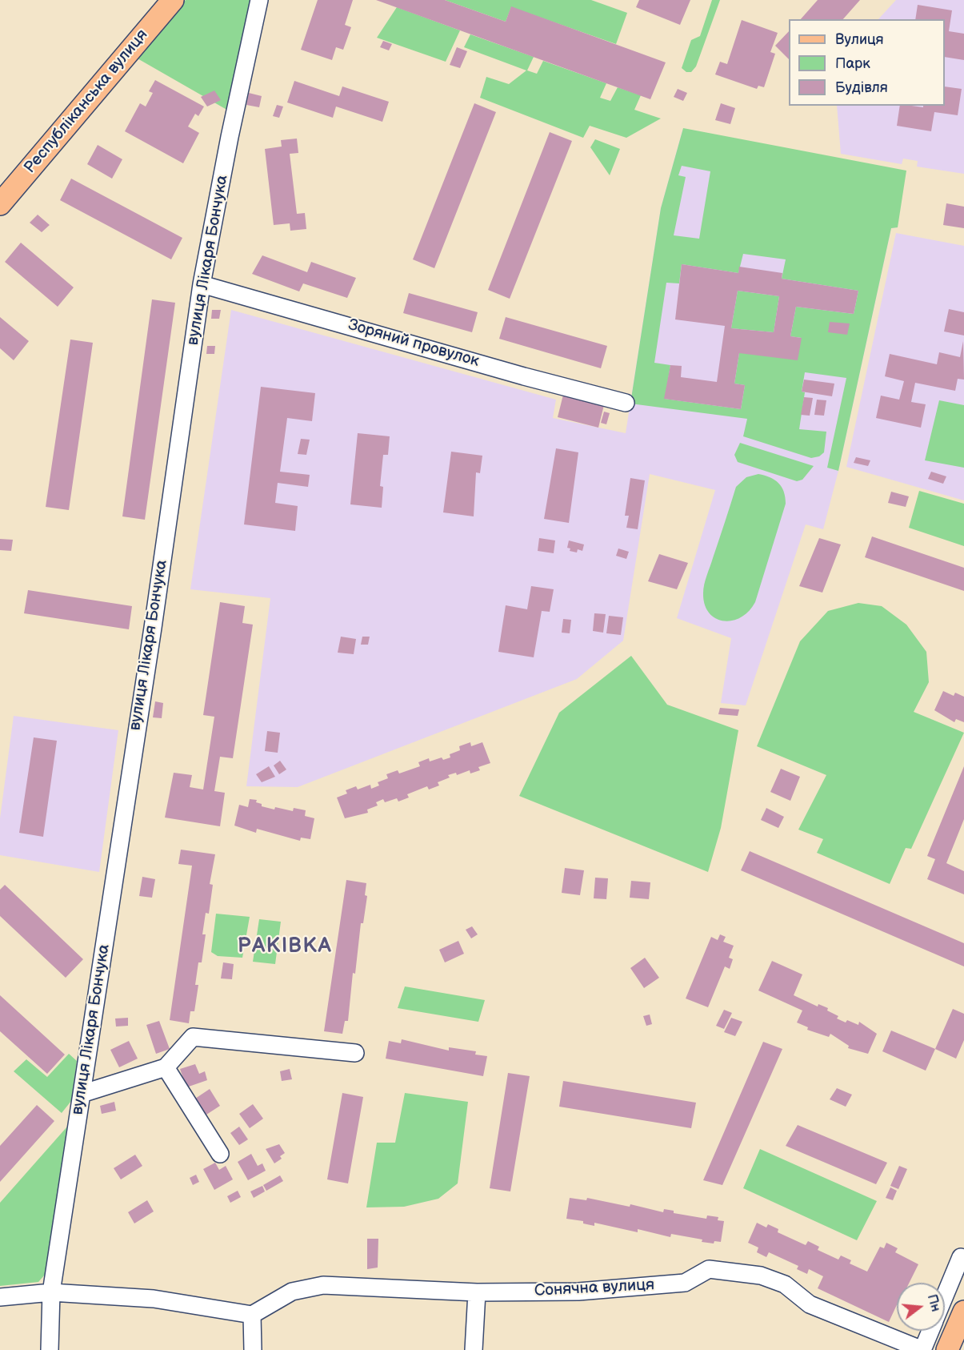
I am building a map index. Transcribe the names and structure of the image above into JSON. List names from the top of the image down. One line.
{"streets":{"main road":["Республіканська вулиця"],"street":["вулиця Лікаря Бончука","Зоряний провулок","Сонячна вулиця"]},"crossings":[["вулиця Лікаря Бончука","Зоряний провулок"]],"districts":["РАКІВКА"],"legend":["Вулиця","Парк","Будівля"],"north":"right"}
